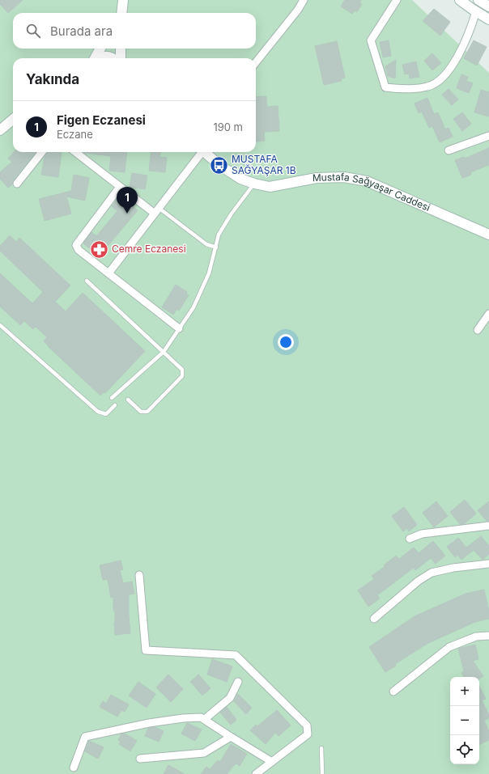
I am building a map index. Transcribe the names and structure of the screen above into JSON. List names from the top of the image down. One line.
{"streets":{"street":["Mustafa Sağyaşar Caddesi"]},"places":{"bus stop":["MUSTAFA SAĞYAŞAR 1B"],"pharmacy":["Cemre Eczanesi"]},"page":{"search":"Burada ara","heading":"Yakında","list":[{"mark":"1","name":"Figen Eczanesi","note":"Eczane","value":"190 m"}],"pins":"1","map_buttons":["+","−"]}}
